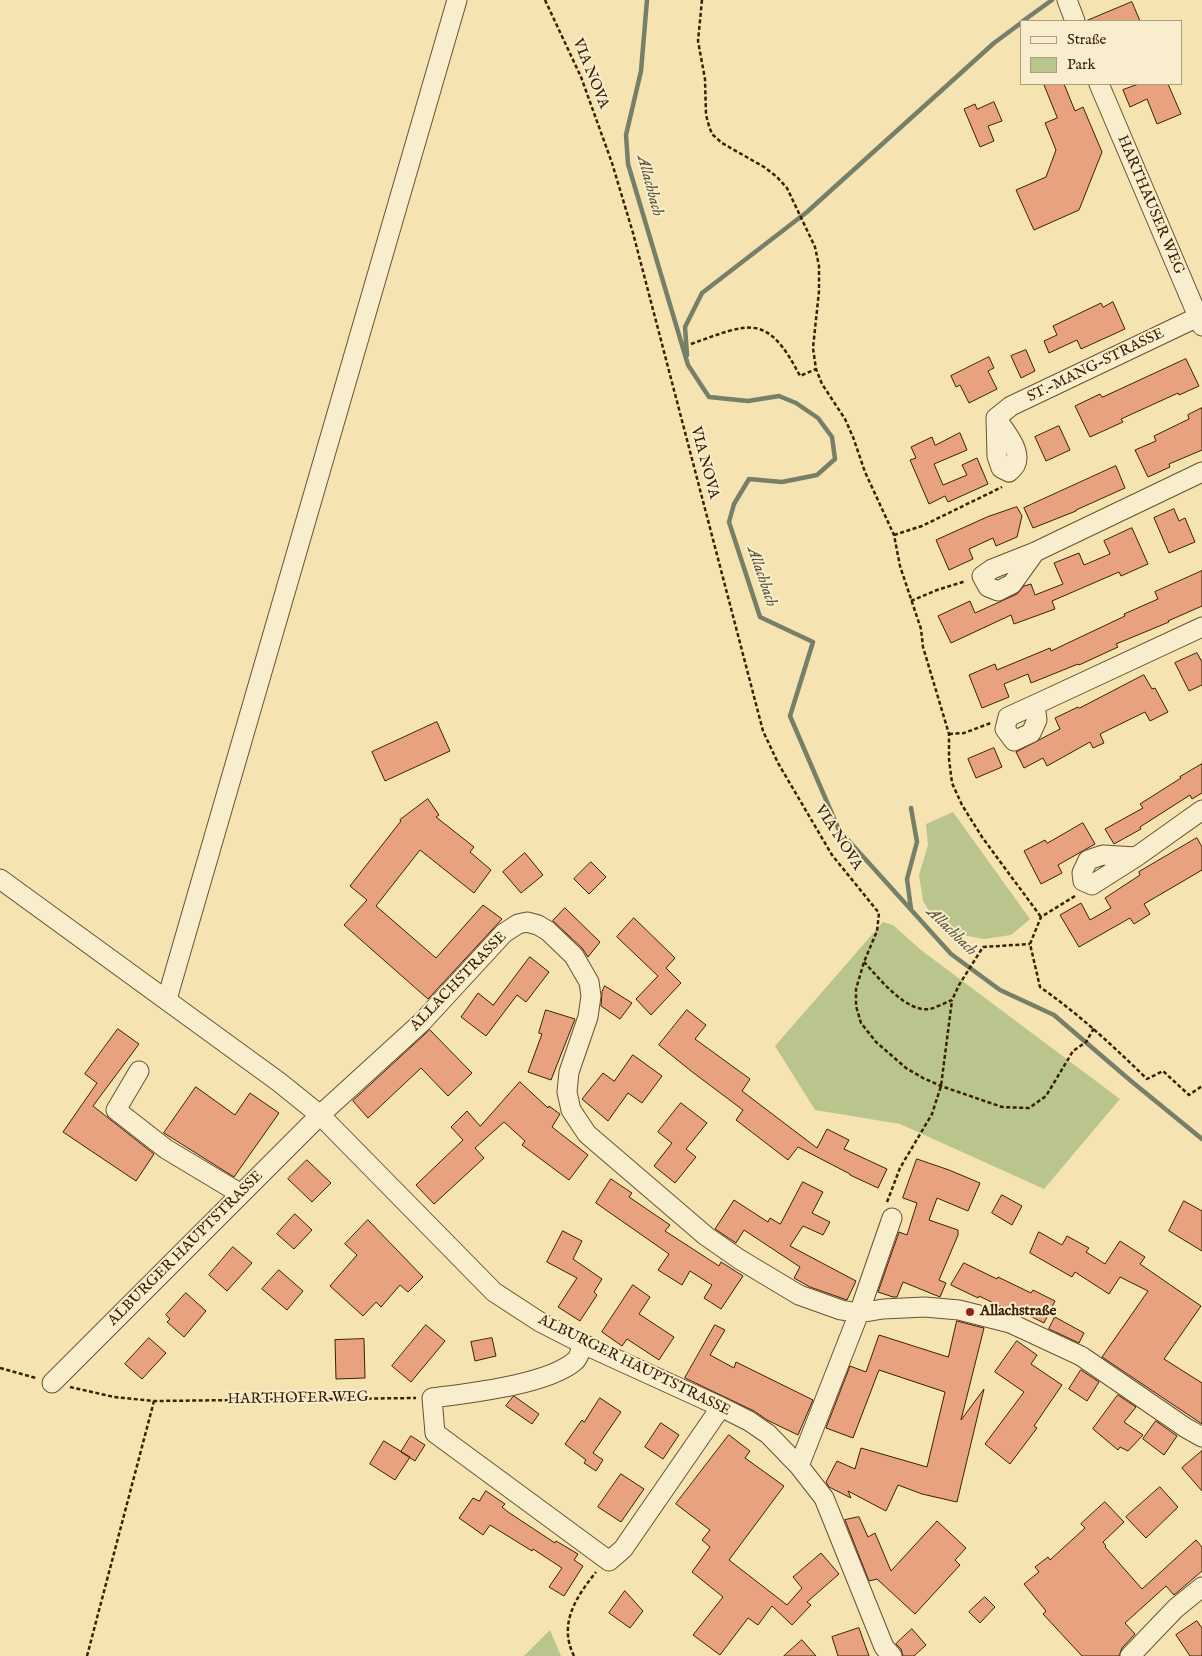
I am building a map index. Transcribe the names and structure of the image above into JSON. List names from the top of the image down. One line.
{"streets":{"street":["HARTHAUSER WEG","ST.-MANG-STRASSE","ALLACHSTRASSE","ALBURGER HAUPTSTRASSE"],"path":["VIA NOVA","HARTHOFER WEG"]},"crossings":[["HARTHAUSER WEG","ST.-MANG-STRASSE"],["ALLACHSTRASSE","ALBURGER HAUPTSTRASSE"],["ALBURGER HAUPTSTRASSE","HARTHOFER WEG"]],"water":["Allachbach"],"places":["Allachstraße"],"legend":["Straße","Park"]}
